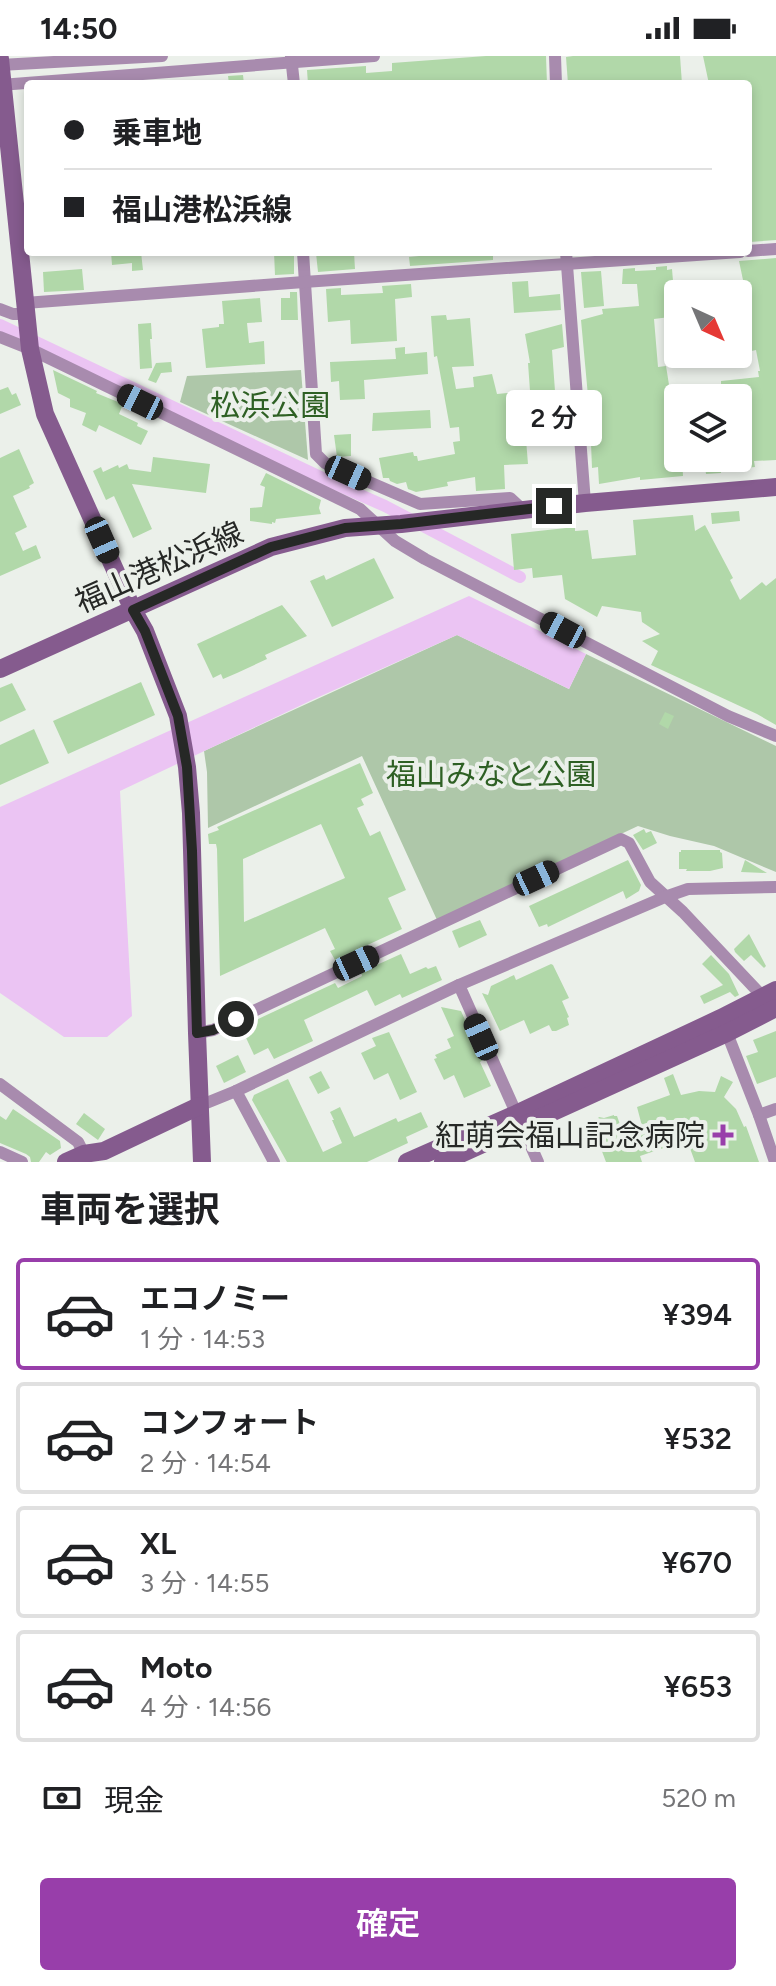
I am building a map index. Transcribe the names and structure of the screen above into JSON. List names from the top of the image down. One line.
{"streets":{"street":["福山港松浜線"]},"parks":["松浜公園","福山みなと公園"],"places":{"health":["紅萌会福山記念病院"]},"north":"bottom right","page":{"status":"14:50","banner":["乗車地","福山港松浜線"],"bubble":"2 分","heading":"車両を選択","list":[{"name":"エコノミー","note":"1 分 · 14:53","value":"¥394"},{"name":"コンフォート","note":"2 分 · 14:54","value":"¥532"},{"name":"XL","note":"3 分 · 14:55","value":"¥670"},{"name":"Moto","note":"4 分 · 14:56","value":"¥653"}],"pay":["現金","520 m"],"buttons":"確定"}}
